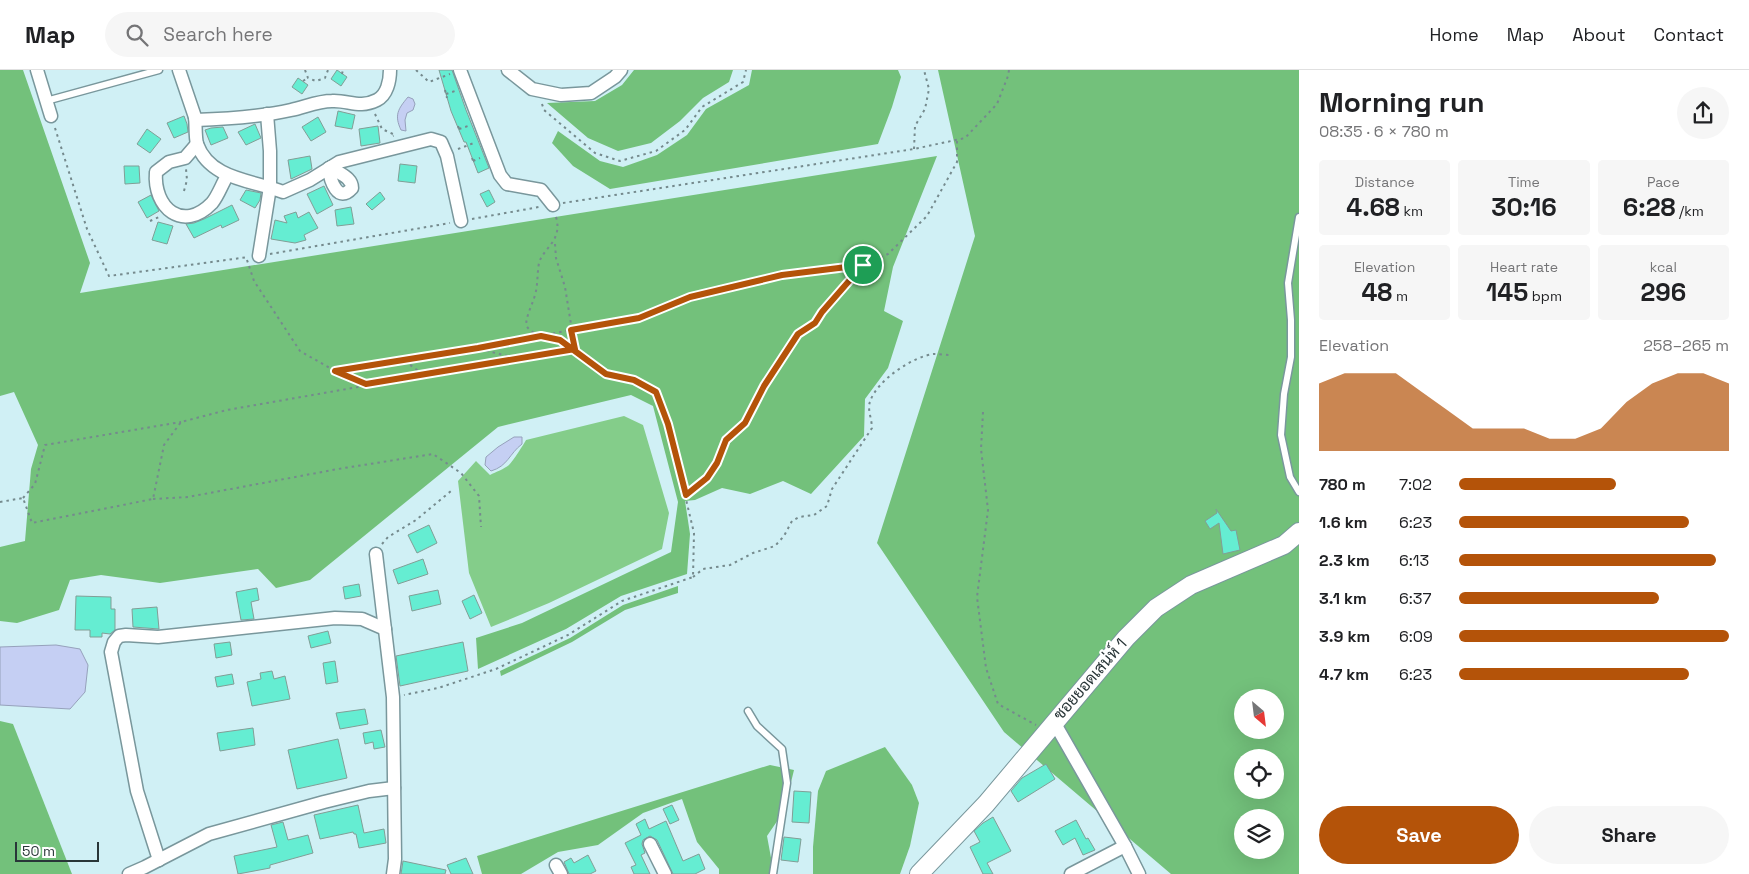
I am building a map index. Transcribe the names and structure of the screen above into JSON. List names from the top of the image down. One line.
{"streets":{"street":["ซอยยอดเสน่ห์ 1"]},"scale_bar":"50 m","north":"bottom right","page":{"header":"Map","search":"Search here","nav":["Home","Map","About","Contact"],"heading":["Morning run","08:35 · 6 × 780 m"],"stats":[["Distance","4.68 km"],["Time","30:16"],["Pace","6:28 /km"],["Elevation","48 m"],["Heart rate","145 bpm"],["kcal","296"]],"chart":["Elevation","258–265 m"],"list":[{"name":"780 m","note":"7:02"},{"name":"1.6 km","note":"6:23"},{"name":"2.3 km","note":"6:13"},{"name":"3.1 km","note":"6:37"},{"name":"3.9 km","note":"6:09"},{"name":"4.7 km","note":"6:23"}],"buttons":["Save","Share"],"scale":"50 m"}}
